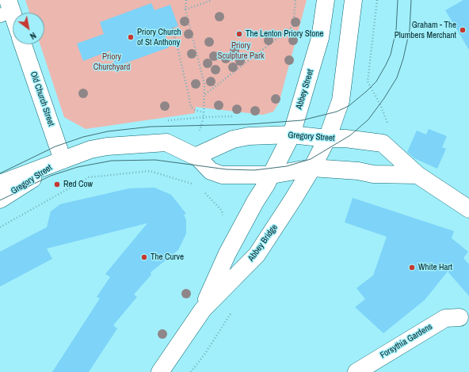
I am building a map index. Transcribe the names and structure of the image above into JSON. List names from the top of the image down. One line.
{"streets":{"street":["Abbey Street","Old Church Street","Gregory Street","Abbey Bridge","Forsythia Gardens"]},"crossings":[["Abbey Street","Gregory Street"],["Abbey Street","Abbey Bridge"],["Old Church Street","Gregory Street"],["Gregory Street","Abbey Bridge"]],"parks":["Priory Sculpture Park","Priory Churchyard"],"places":["Graham - The Plumbers Merchant","The Lenton Priory Stone","Priory Church of St Anthony","Red Cow","The Curve","White Hart"],"north":"bottom right"}
